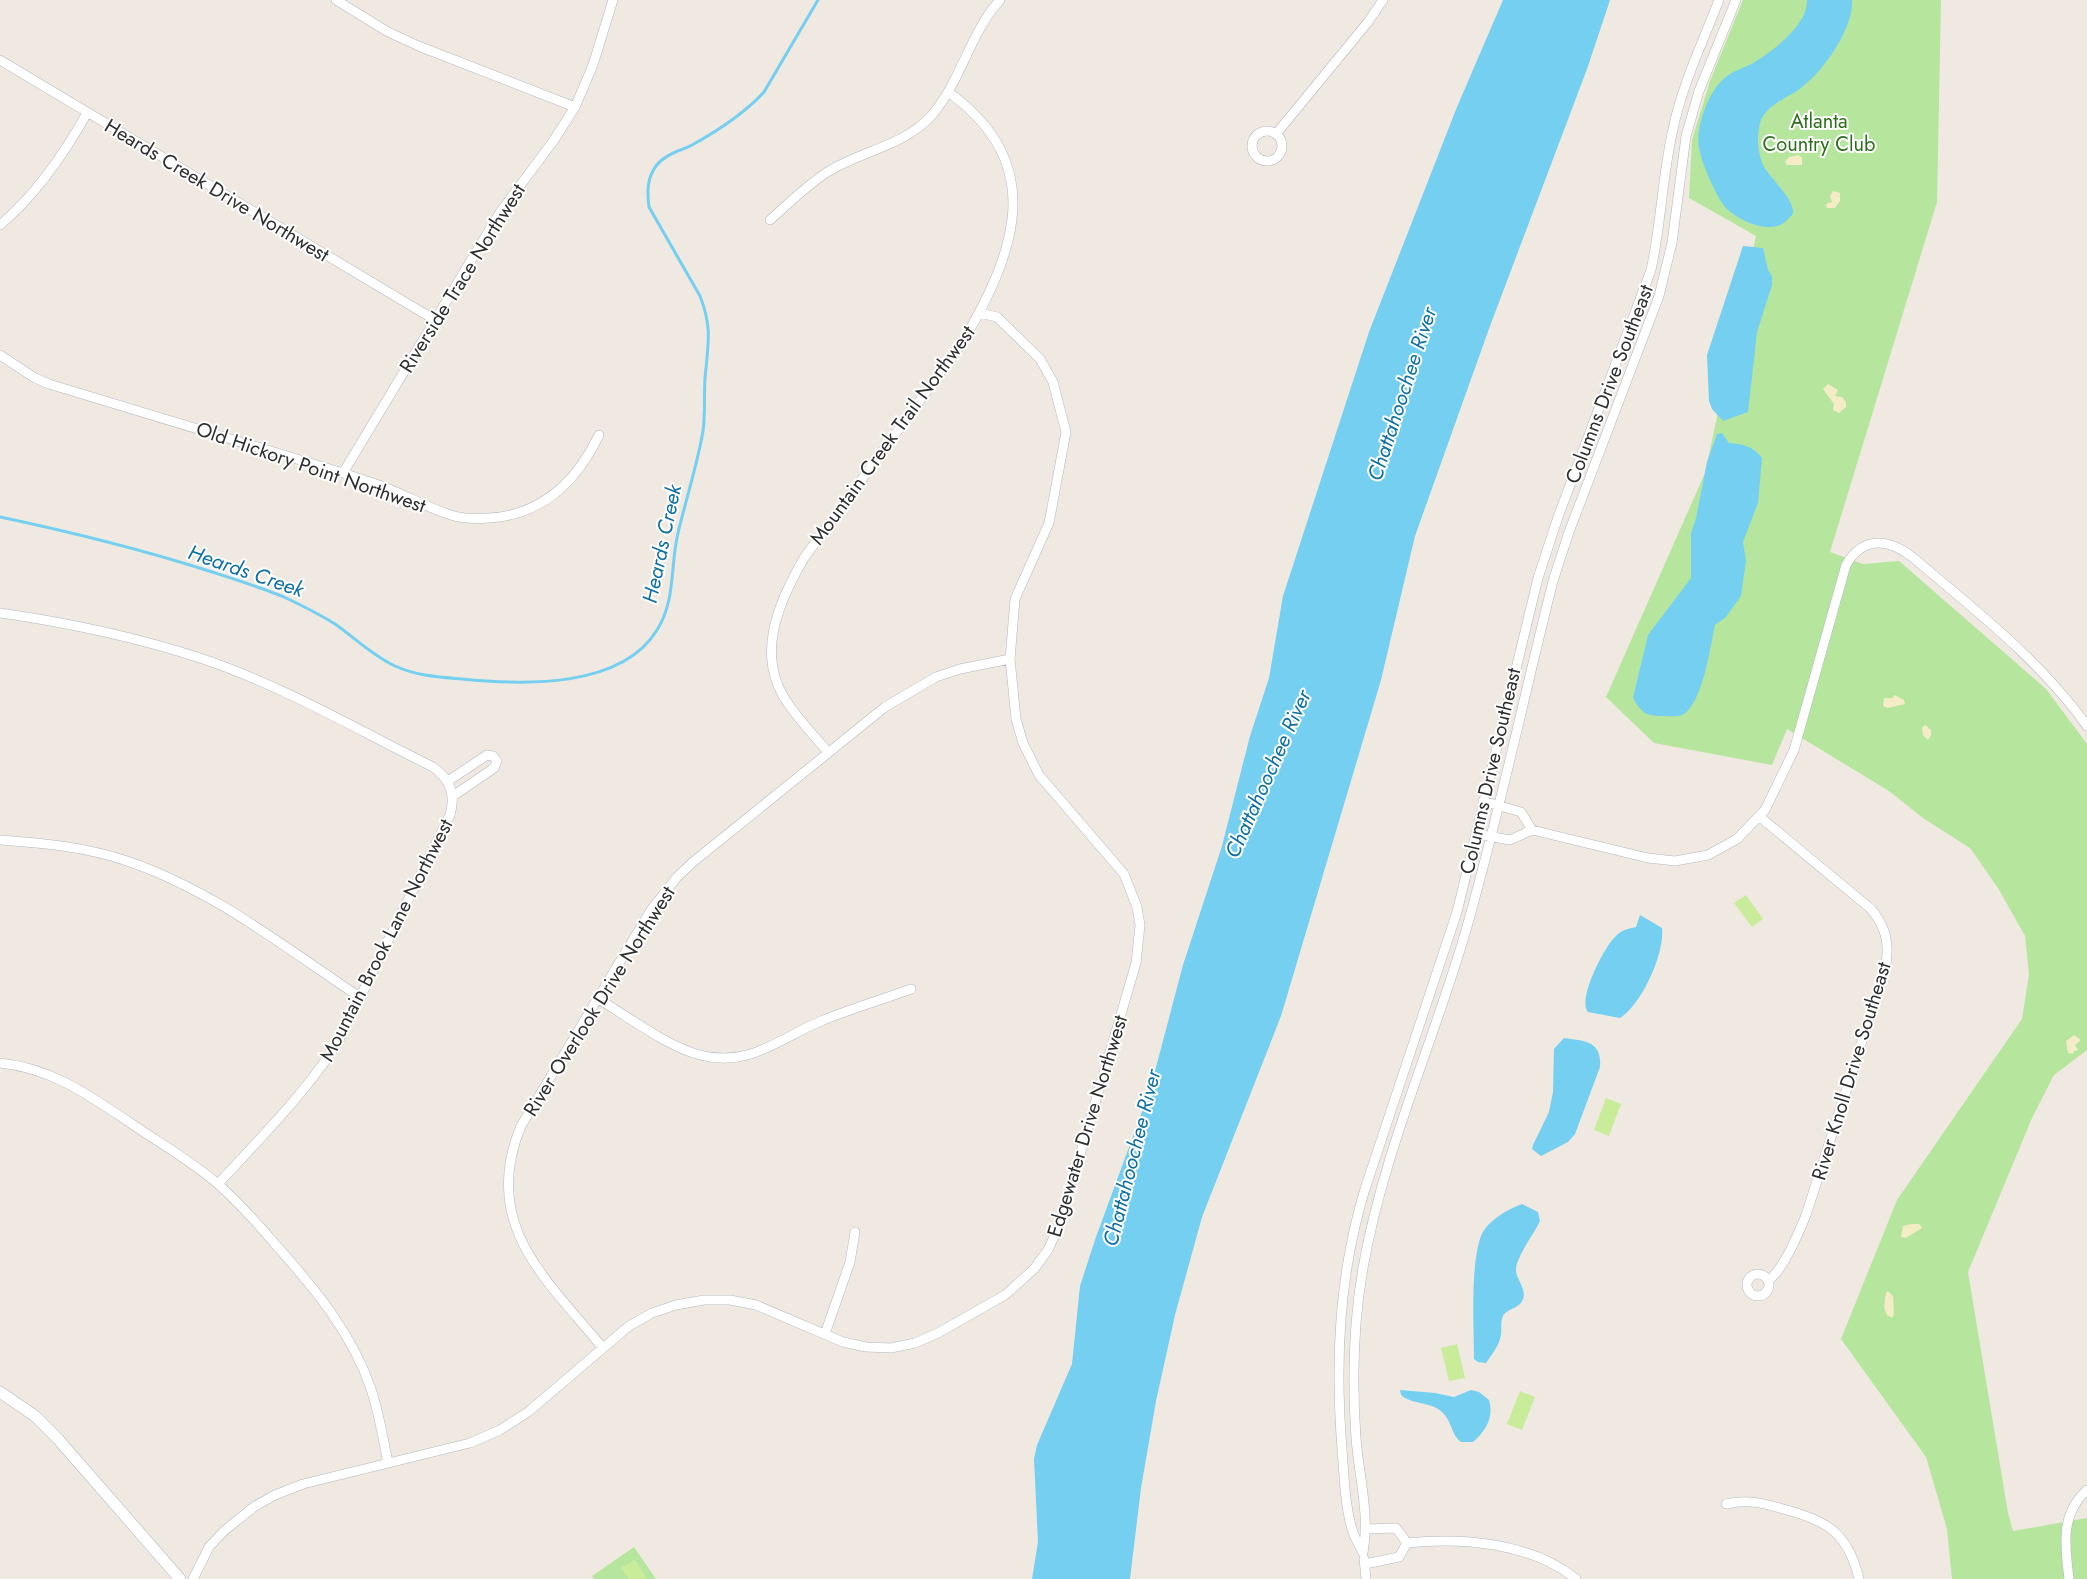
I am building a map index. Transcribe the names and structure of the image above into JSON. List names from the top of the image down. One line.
{"streets":{"street":["Heards Creek Drive Northwest","Riverside Trace Northwest","Columns Drive Southeast","Mountain Creek Trail Northwest","Old Hickory Point Northwest","Mountain Brook Lane Northwest","River Overlook Drive Northwest","River Knoll Drive Southeast","Edgewater Drive Northwest"]},"crossings":[["Heards Creek Drive Northwest","Riverside Trace Northwest"],["Riverside Trace Northwest","Old Hickory Point Northwest"],["Mountain Creek Trail Northwest","River Overlook Drive Northwest"],["Mountain Creek Trail Northwest","Edgewater Drive Northwest"],["River Overlook Drive Northwest","Edgewater Drive Northwest"]],"water":["Chattahoochee River","Heards Creek"],"parks":["Atlanta Country Club"]}
